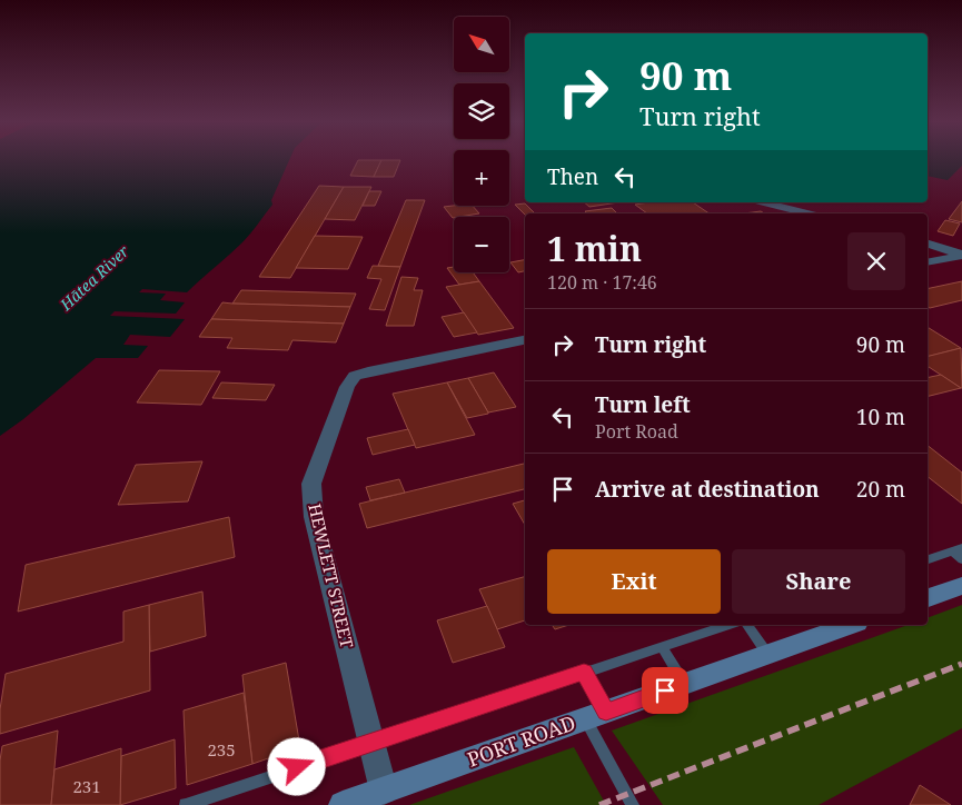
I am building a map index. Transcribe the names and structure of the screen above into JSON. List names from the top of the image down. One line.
{"streets":{"main road":["PORT ROAD"],"street":["HEWLETT STREET"]},"crossings":[["HEWLETT STREET","PORT ROAD"]],"water":["Hātea River"],"house_numbers":["235","231"],"north":"top left","page":{"map_buttons":["+","−"],"turn":["90 m","Turn right"],"then":"Then","heading":["1 min","120 m · 17:46"],"list":[{"name":"Turn right","value":"90 m"},{"name":"Turn left","note":"Port Road","value":"10 m"},{"name":"Arrive at destination","value":"20 m"}],"buttons":["Exit","Share"]}}
